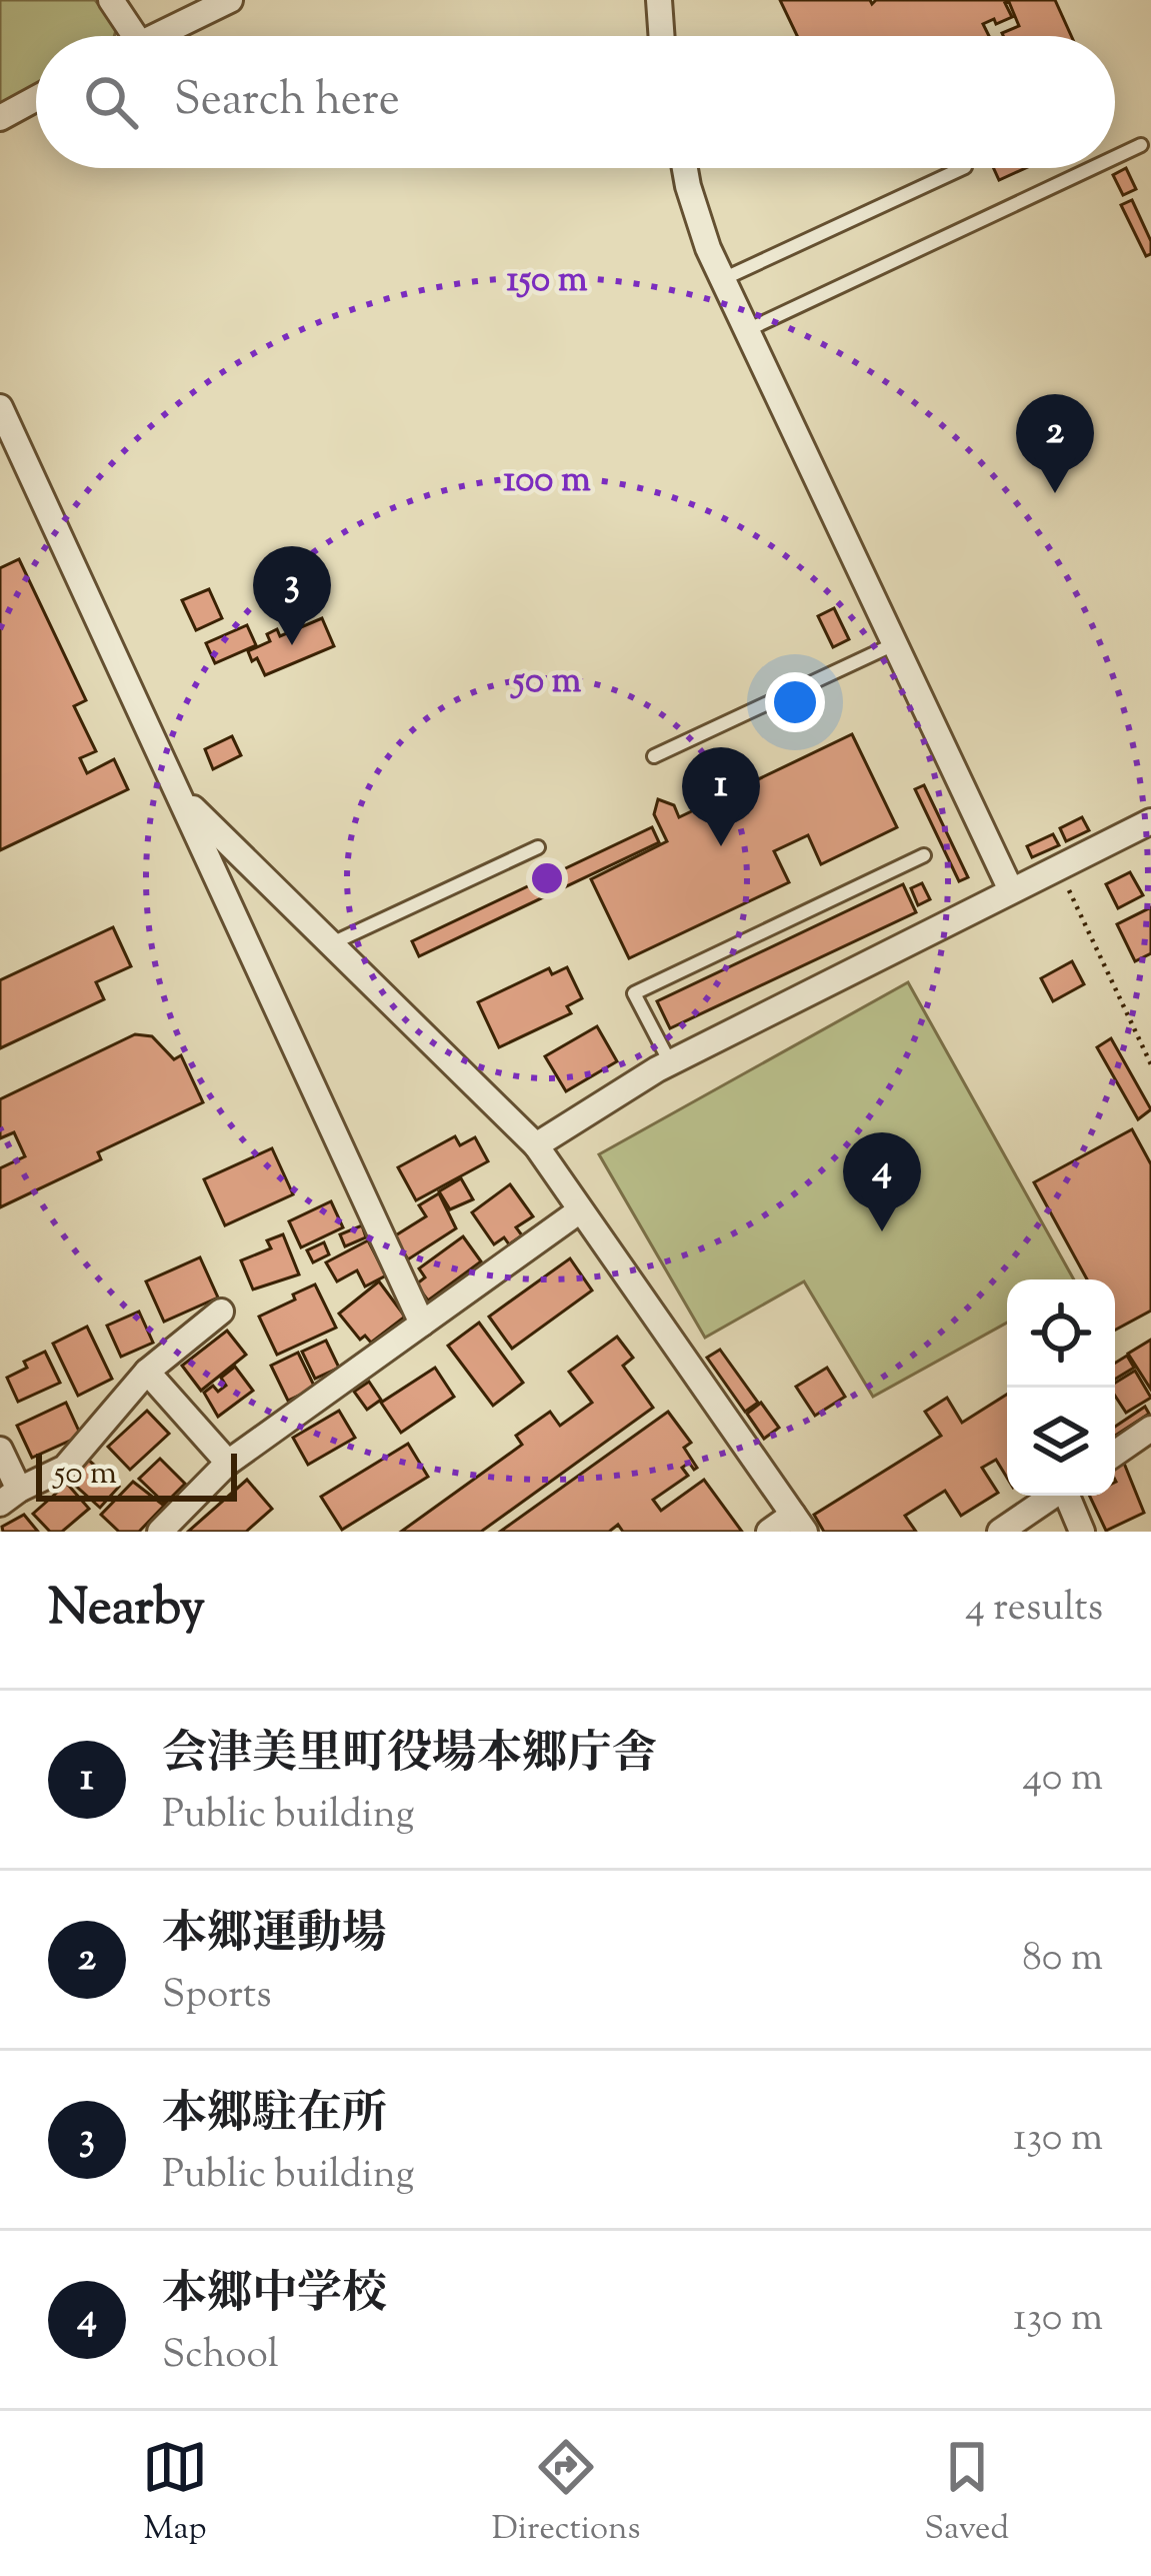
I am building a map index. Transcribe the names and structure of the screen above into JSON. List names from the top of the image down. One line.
{"scale_bar":"50 m","page":{"search":"Search here","pins":["2","3","1","4"],"scale":"50 m","heading":["Nearby","4 results"],"list":[{"mark":"1","name":"会津美里町役場本郷庁舎","note":"Public building","value":"40 m"},{"mark":"2","name":"本郷運動場","note":"Sports","value":"80 m"},{"mark":"3","name":"本郷駐在所","note":"Public building","value":"130 m"},{"mark":"4","name":"本郷中学校","note":"School","value":"130 m"}],"nav":["Map","Directions","Saved"]},"rings":["150 m","100 m","50 m"]}
